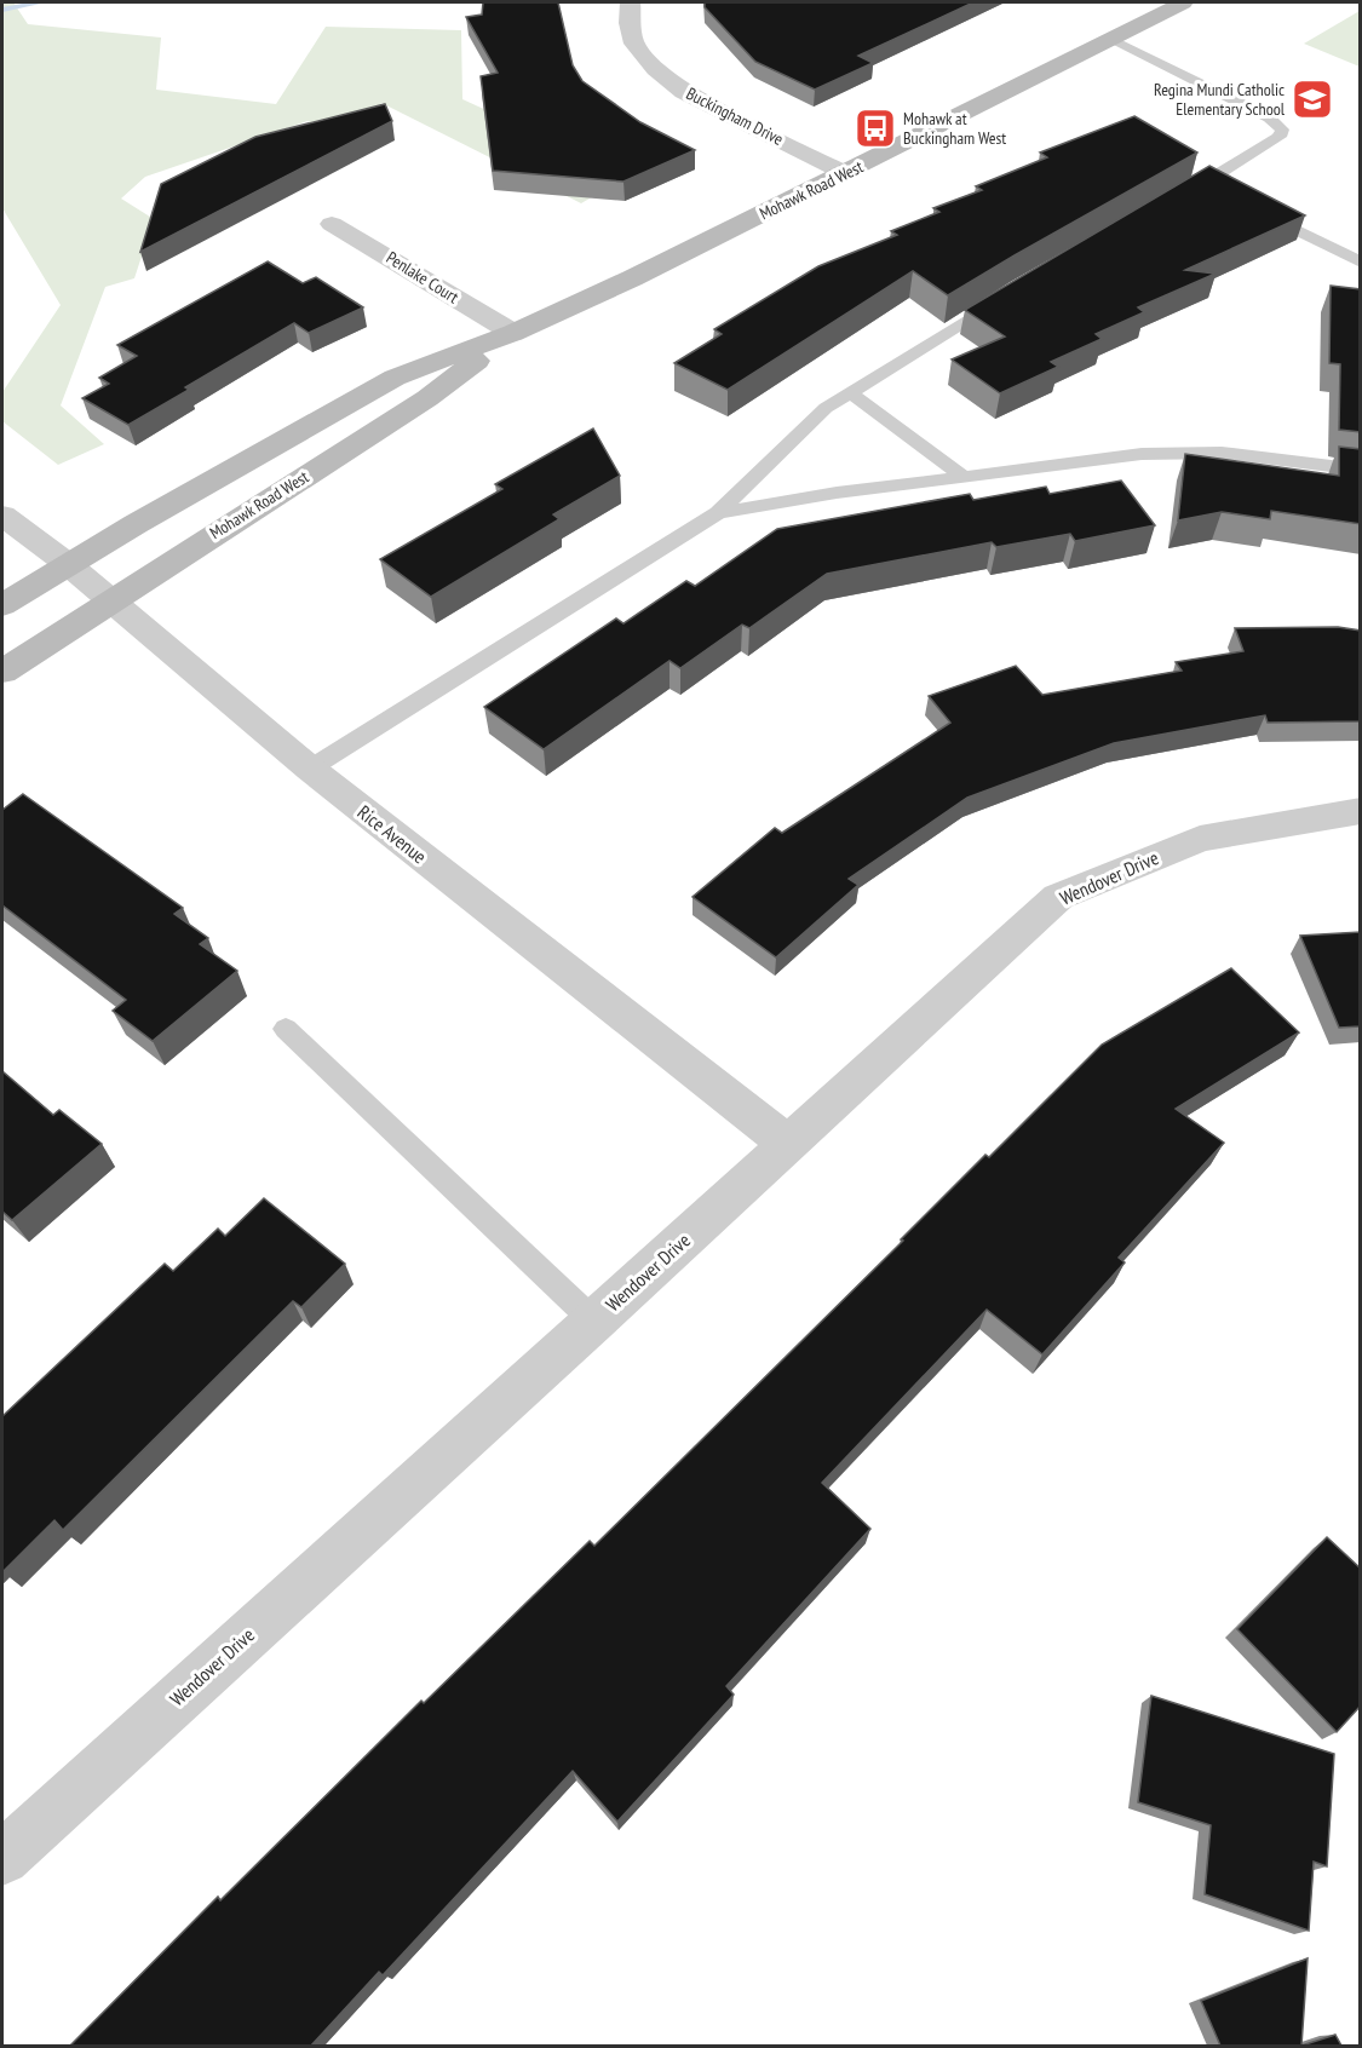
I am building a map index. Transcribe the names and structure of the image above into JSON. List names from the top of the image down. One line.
{"streets":{"main road":["Mohawk Road West"],"street":["Buckingham Drive","Penlake Court","Rice Avenue","Wendover Drive"]},"crossings":[["Buckingham Drive","Mohawk Road West"],["Mohawk Road West","Penlake Court"],["Mohawk Road West","Rice Avenue"],["Rice Avenue","Wendover Drive"]],"places":{"school or university":["Regina Mundi Catholic Elementary School"],"bus stop":["Mohawk at Buckingham West"]}}
